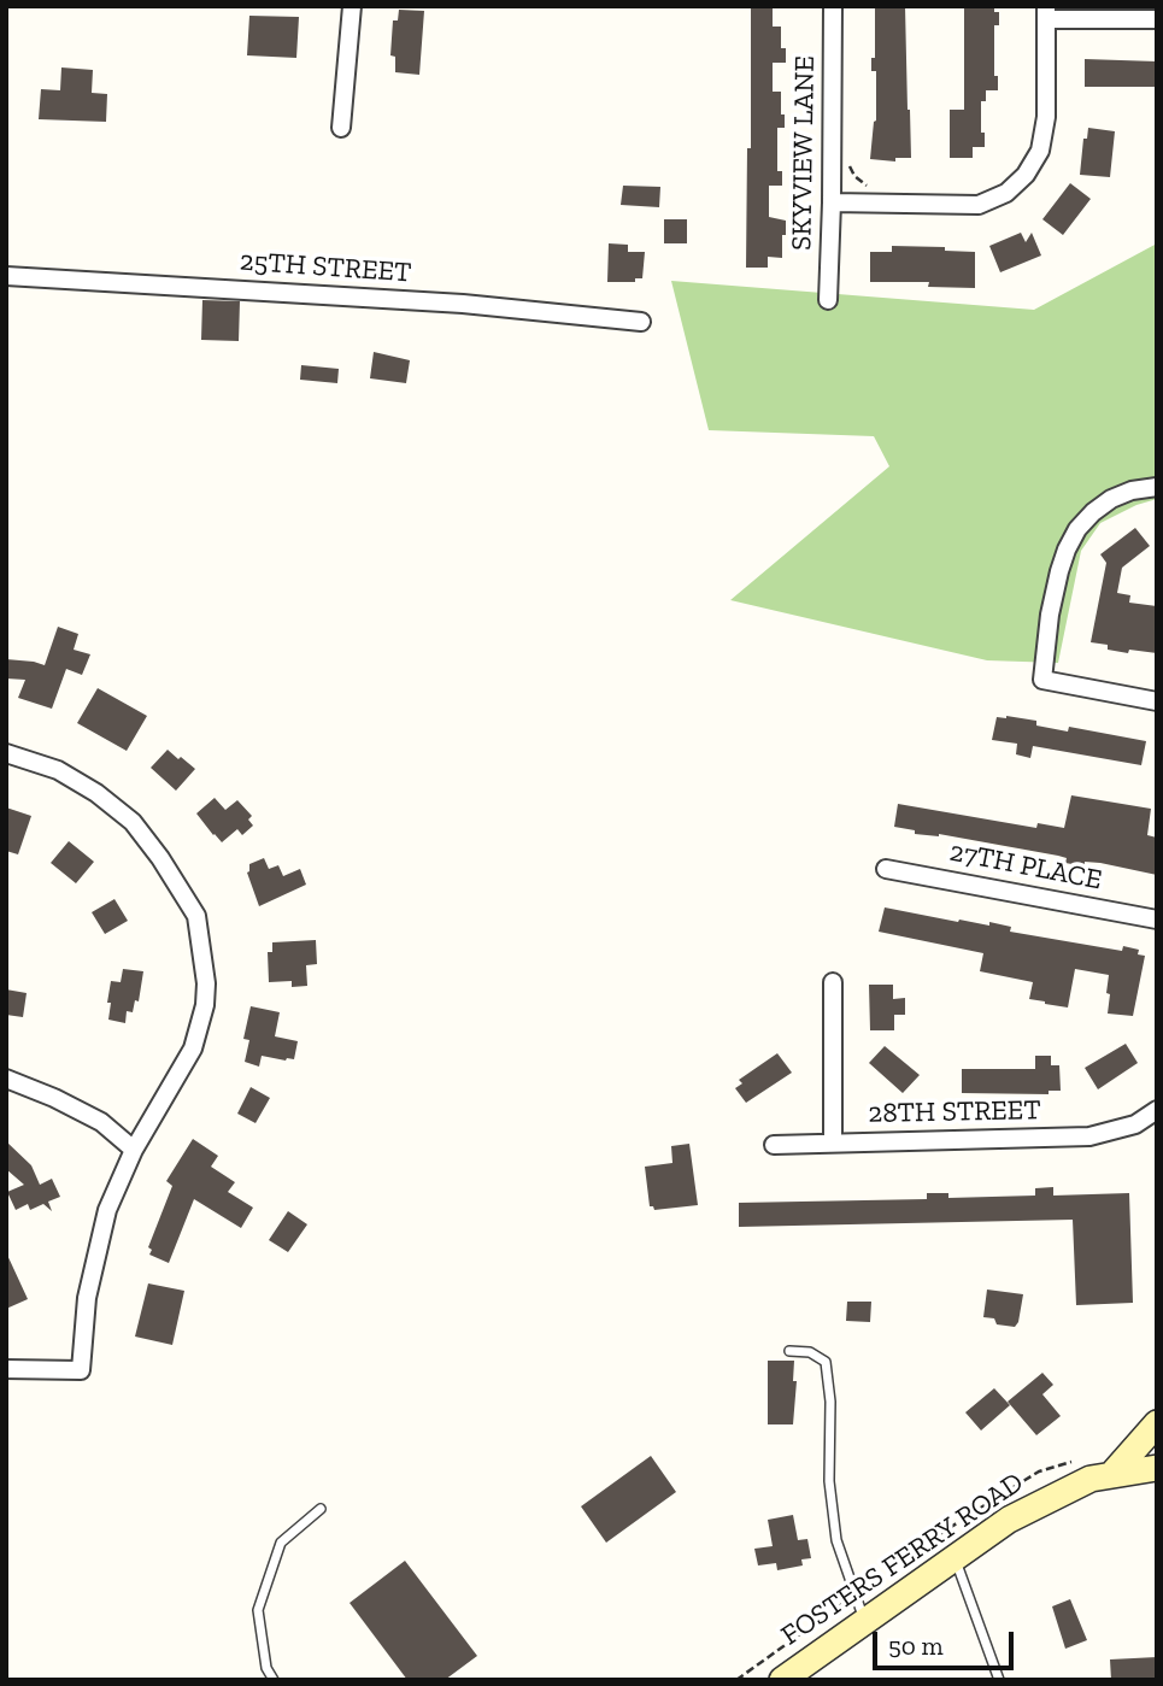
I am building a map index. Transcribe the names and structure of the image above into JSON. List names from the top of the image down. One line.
{"streets":{"street":["SKYVIEW LANE","25TH STREET","27TH PLACE","28TH STREET","FOSTERS FERRY ROAD"]},"scale_bar":"50 m"}
